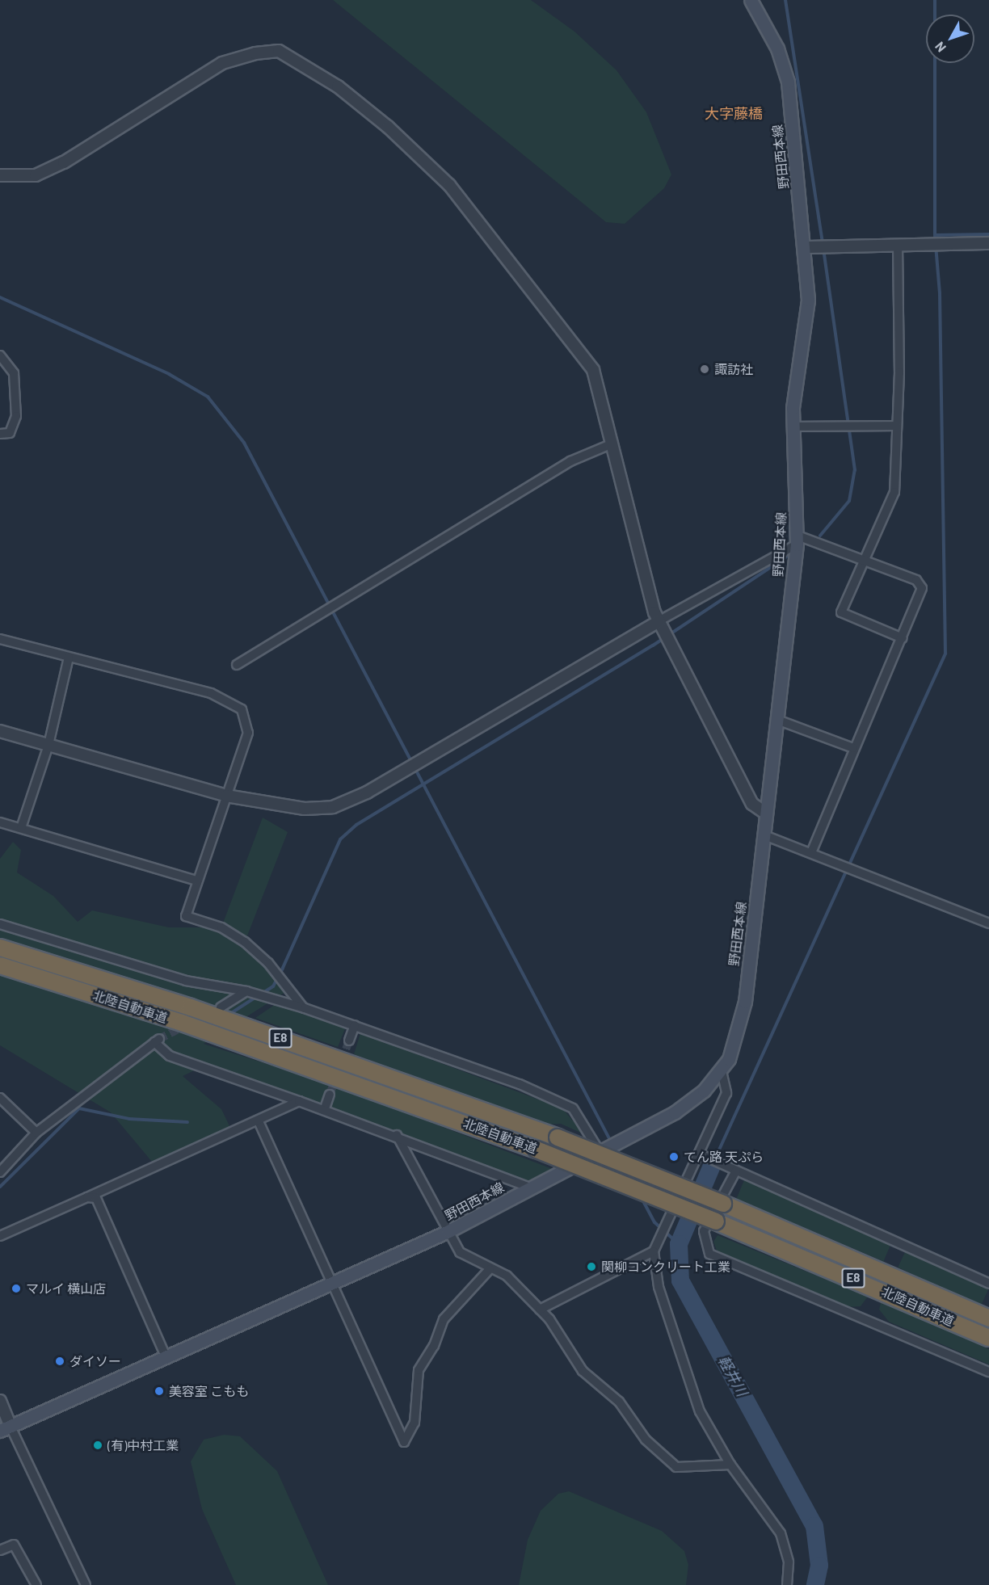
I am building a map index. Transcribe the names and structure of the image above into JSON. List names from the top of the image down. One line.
{"streets":{"highway":["北陸自動車道","E8"],"main road":["野田西本線"]},"districts":["大字藤橋"],"water":["軽井川"],"places":["諏訪社","てん路 天ぷら","関柳コンクリート工業","マルイ 横山店","ダイソー","美容室 こもも","(有)中村工業"],"north":"bottom left"}
